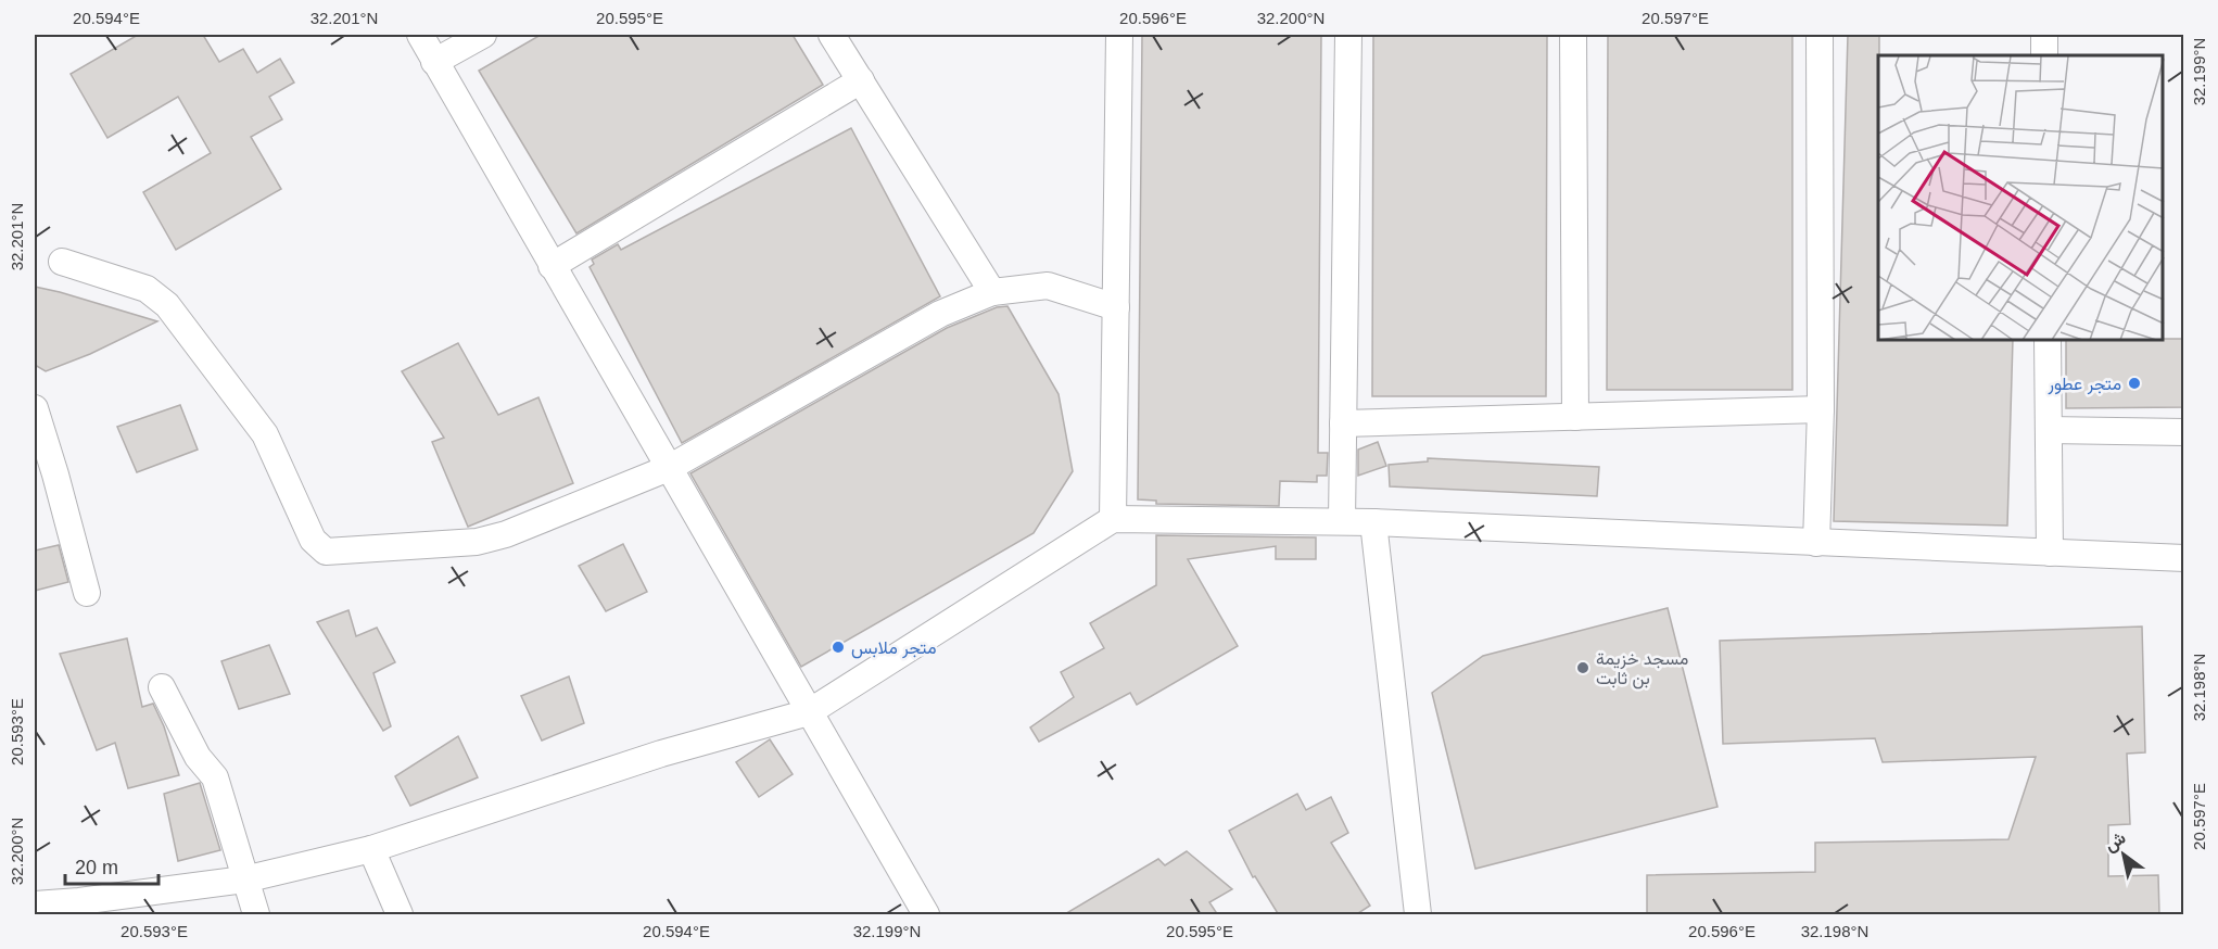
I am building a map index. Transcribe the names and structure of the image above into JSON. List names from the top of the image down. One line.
{"places":["متجر عطور","متجر ملابس","مسجد خزيمة بن ثابت"],"scale_bar":"20 m","north":"top left","coordinates":["20.594°E","32.201°N","20.595°E","20.596°E","32.200°N","20.597°E","32.199°N","32.198°N","20.593°E"]}
